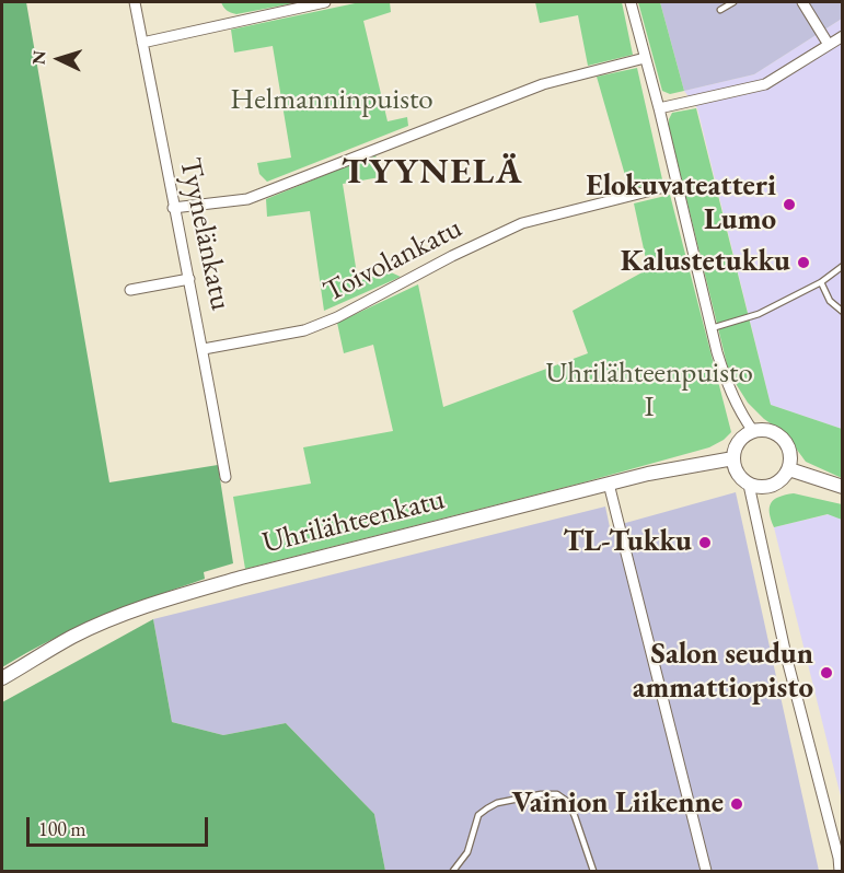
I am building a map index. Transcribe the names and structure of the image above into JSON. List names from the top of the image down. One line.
{"streets":{"street":["Tyynelänkatu","Toivolankatu","Uhrilähteenkatu"]},"crossings":[["Tyynelänkatu","Toivolankatu"]],"districts":["TYYNELÄ"],"parks":["Helmanninpuisto","Uhrilähteenpuisto I"],"places":["Elokuvateatteri Lumo","Kalustetukku","TL-Tukku","Salon seudun ammattiopisto","Vainion Liikenne"],"scale_bar":"100 m","north":"left"}
